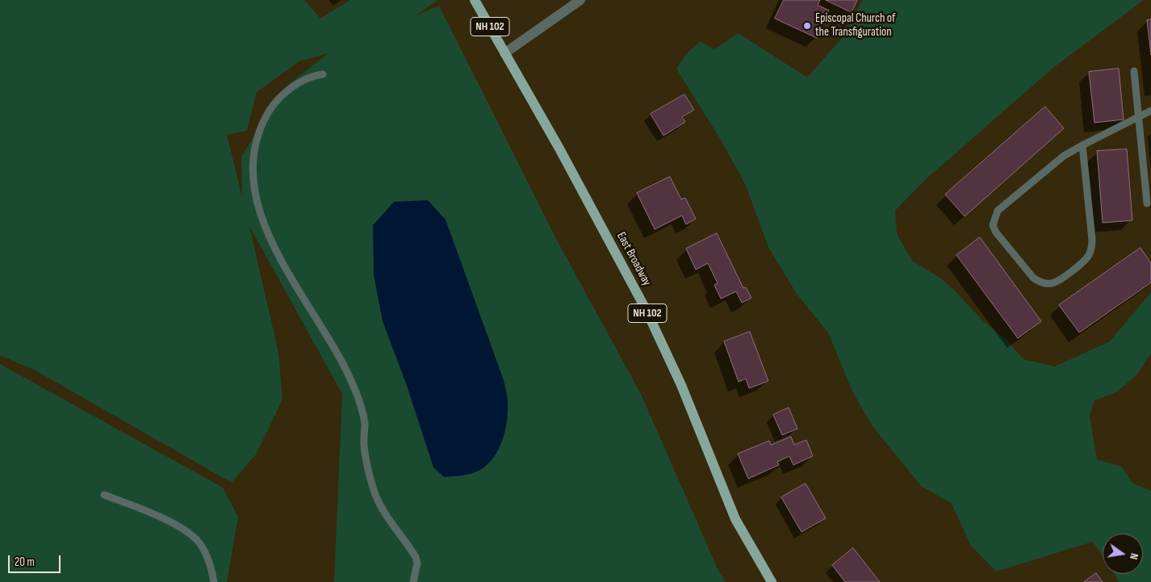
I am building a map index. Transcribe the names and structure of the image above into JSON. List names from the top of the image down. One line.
{"streets":{"main road":["NH 102","East Broadway"]},"places":["Episcopal Church of the Transfiguration"],"scale_bar":"20 m","north":"right"}
